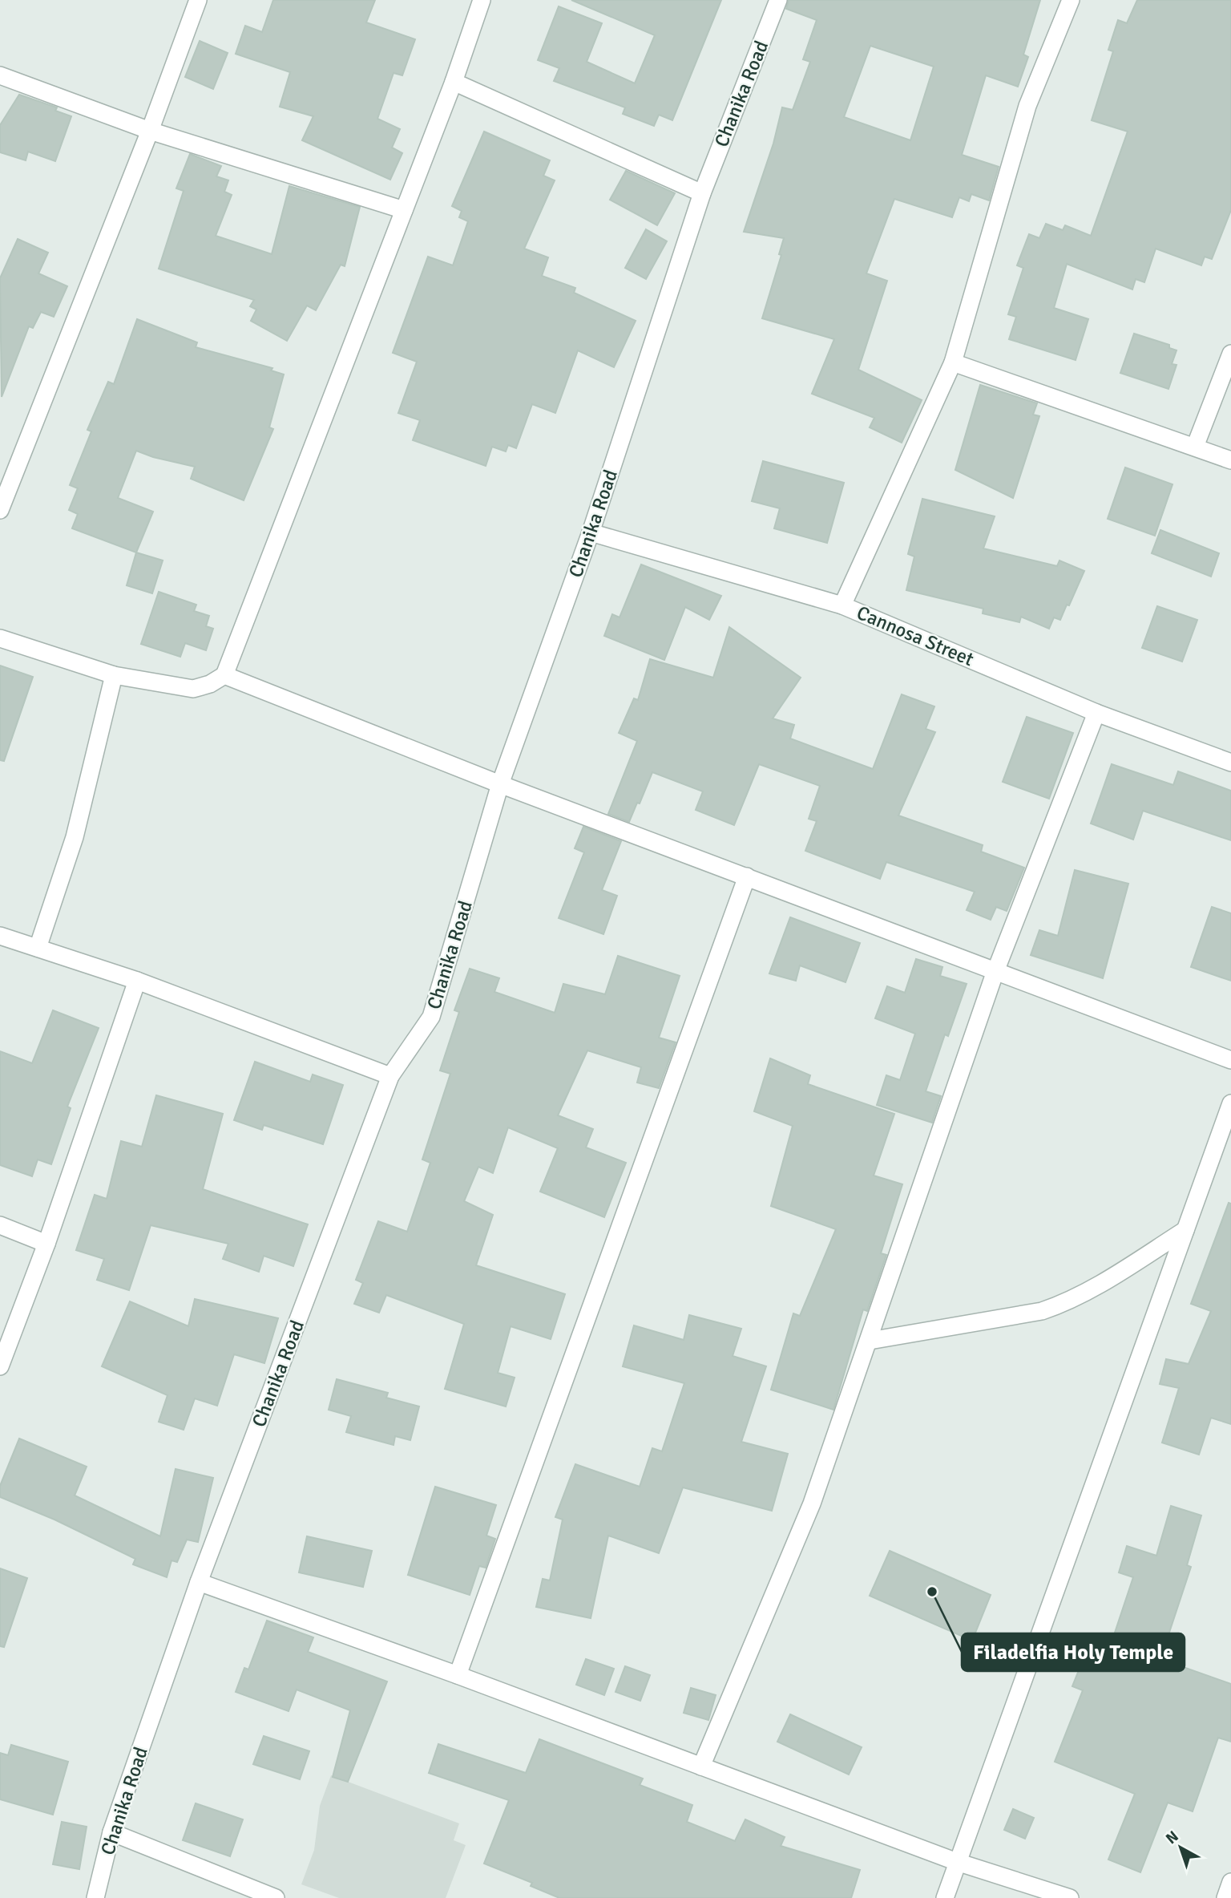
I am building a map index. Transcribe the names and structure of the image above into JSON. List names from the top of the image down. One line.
{"streets":{"street":["Chanika Road","Cannosa Street"]},"crossings":[["Chanika Road","Cannosa Street"]],"places":["Filadelfia Holy Temple"],"north":"top left"}
